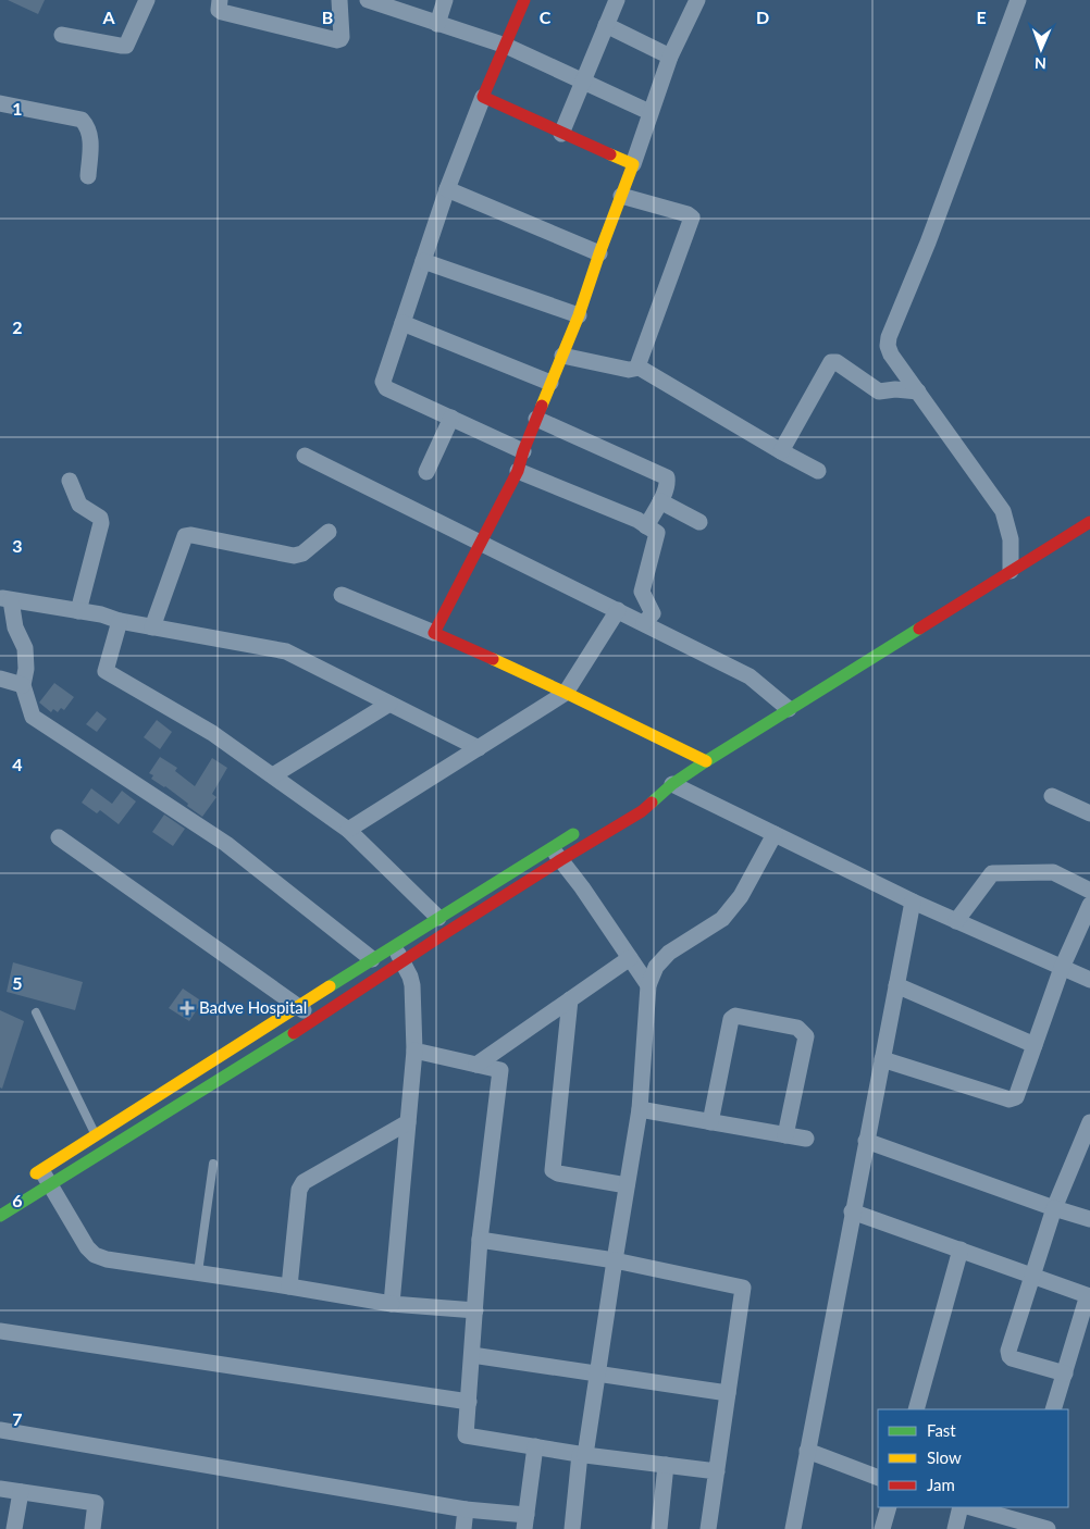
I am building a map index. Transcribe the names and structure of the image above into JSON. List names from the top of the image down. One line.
{"places":{"health":["Badve Hospital"]},"legend":["Fast","Slow","Jam"],"north":"bottom","grid":{"columns":["A","B","C","D","E"],"rows":["1","2","3","4","5","6","7"]}}
